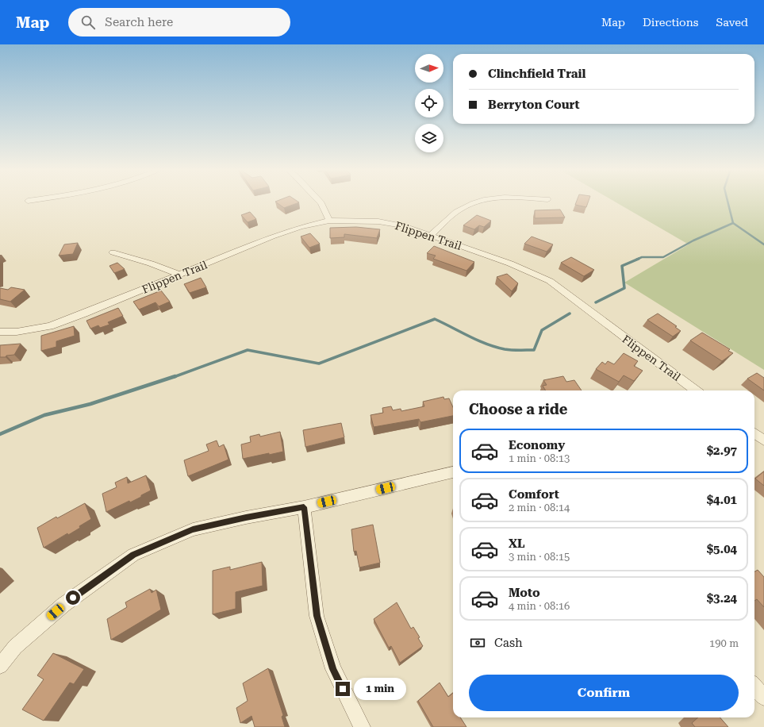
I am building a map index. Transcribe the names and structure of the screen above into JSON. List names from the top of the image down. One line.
{"streets":{"street":["Flippen Trail"]},"north":"right","page":{"header":"Map","search":"Search here","nav":["Map","Directions","Saved"],"banner":["Clinchfield Trail","Berryton Court"],"heading":"Choose a ride","list":[{"name":"Economy","note":"1 min · 08:13","value":"$2.97"},{"name":"Comfort","note":"2 min · 08:14","value":"$4.01"},{"name":"XL","note":"3 min · 08:15","value":"$5.04"},{"name":"Moto","note":"4 min · 08:16","value":"$3.24"}],"pay":["Cash","190 m"],"buttons":"Confirm","bubble":"1 min"}}
